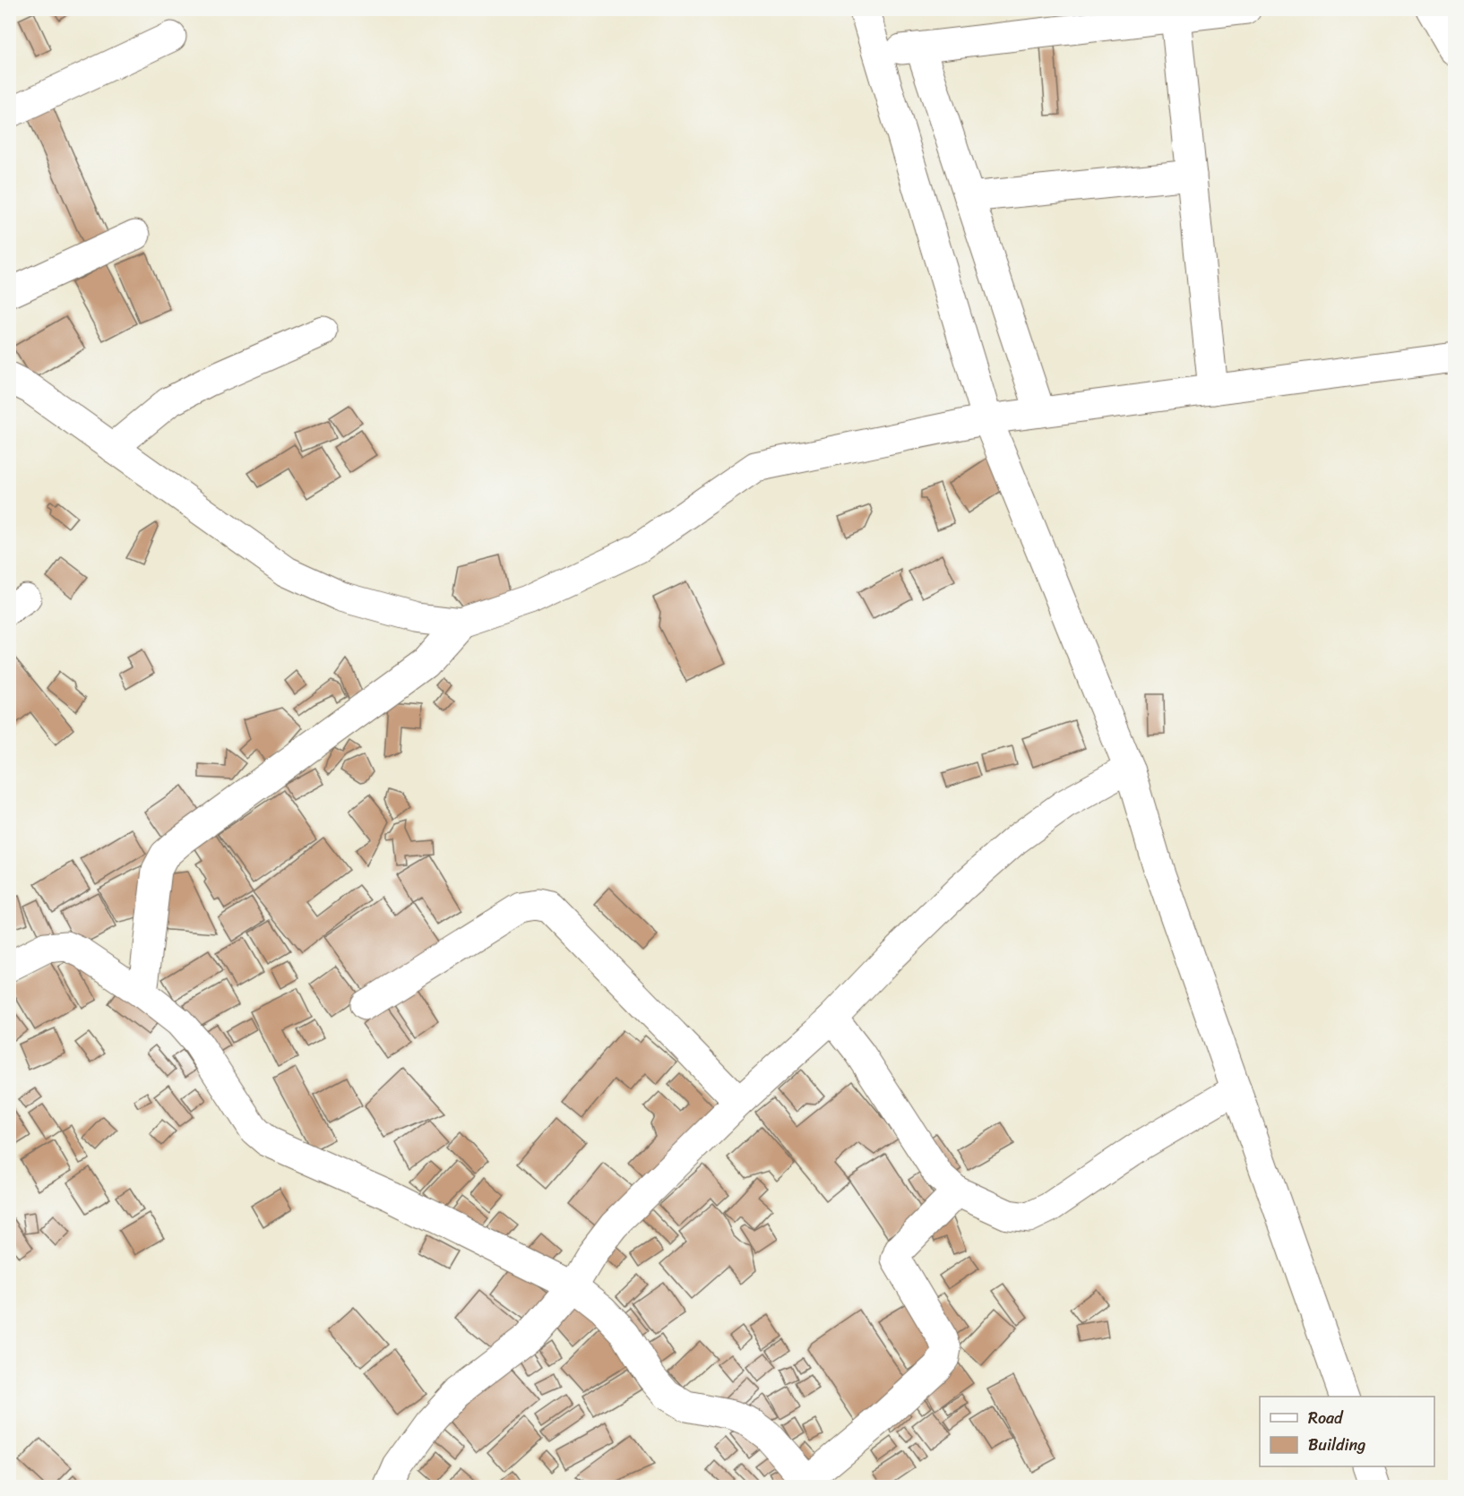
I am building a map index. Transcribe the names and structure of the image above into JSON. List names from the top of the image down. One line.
{"legend":["Road","Building"]}
